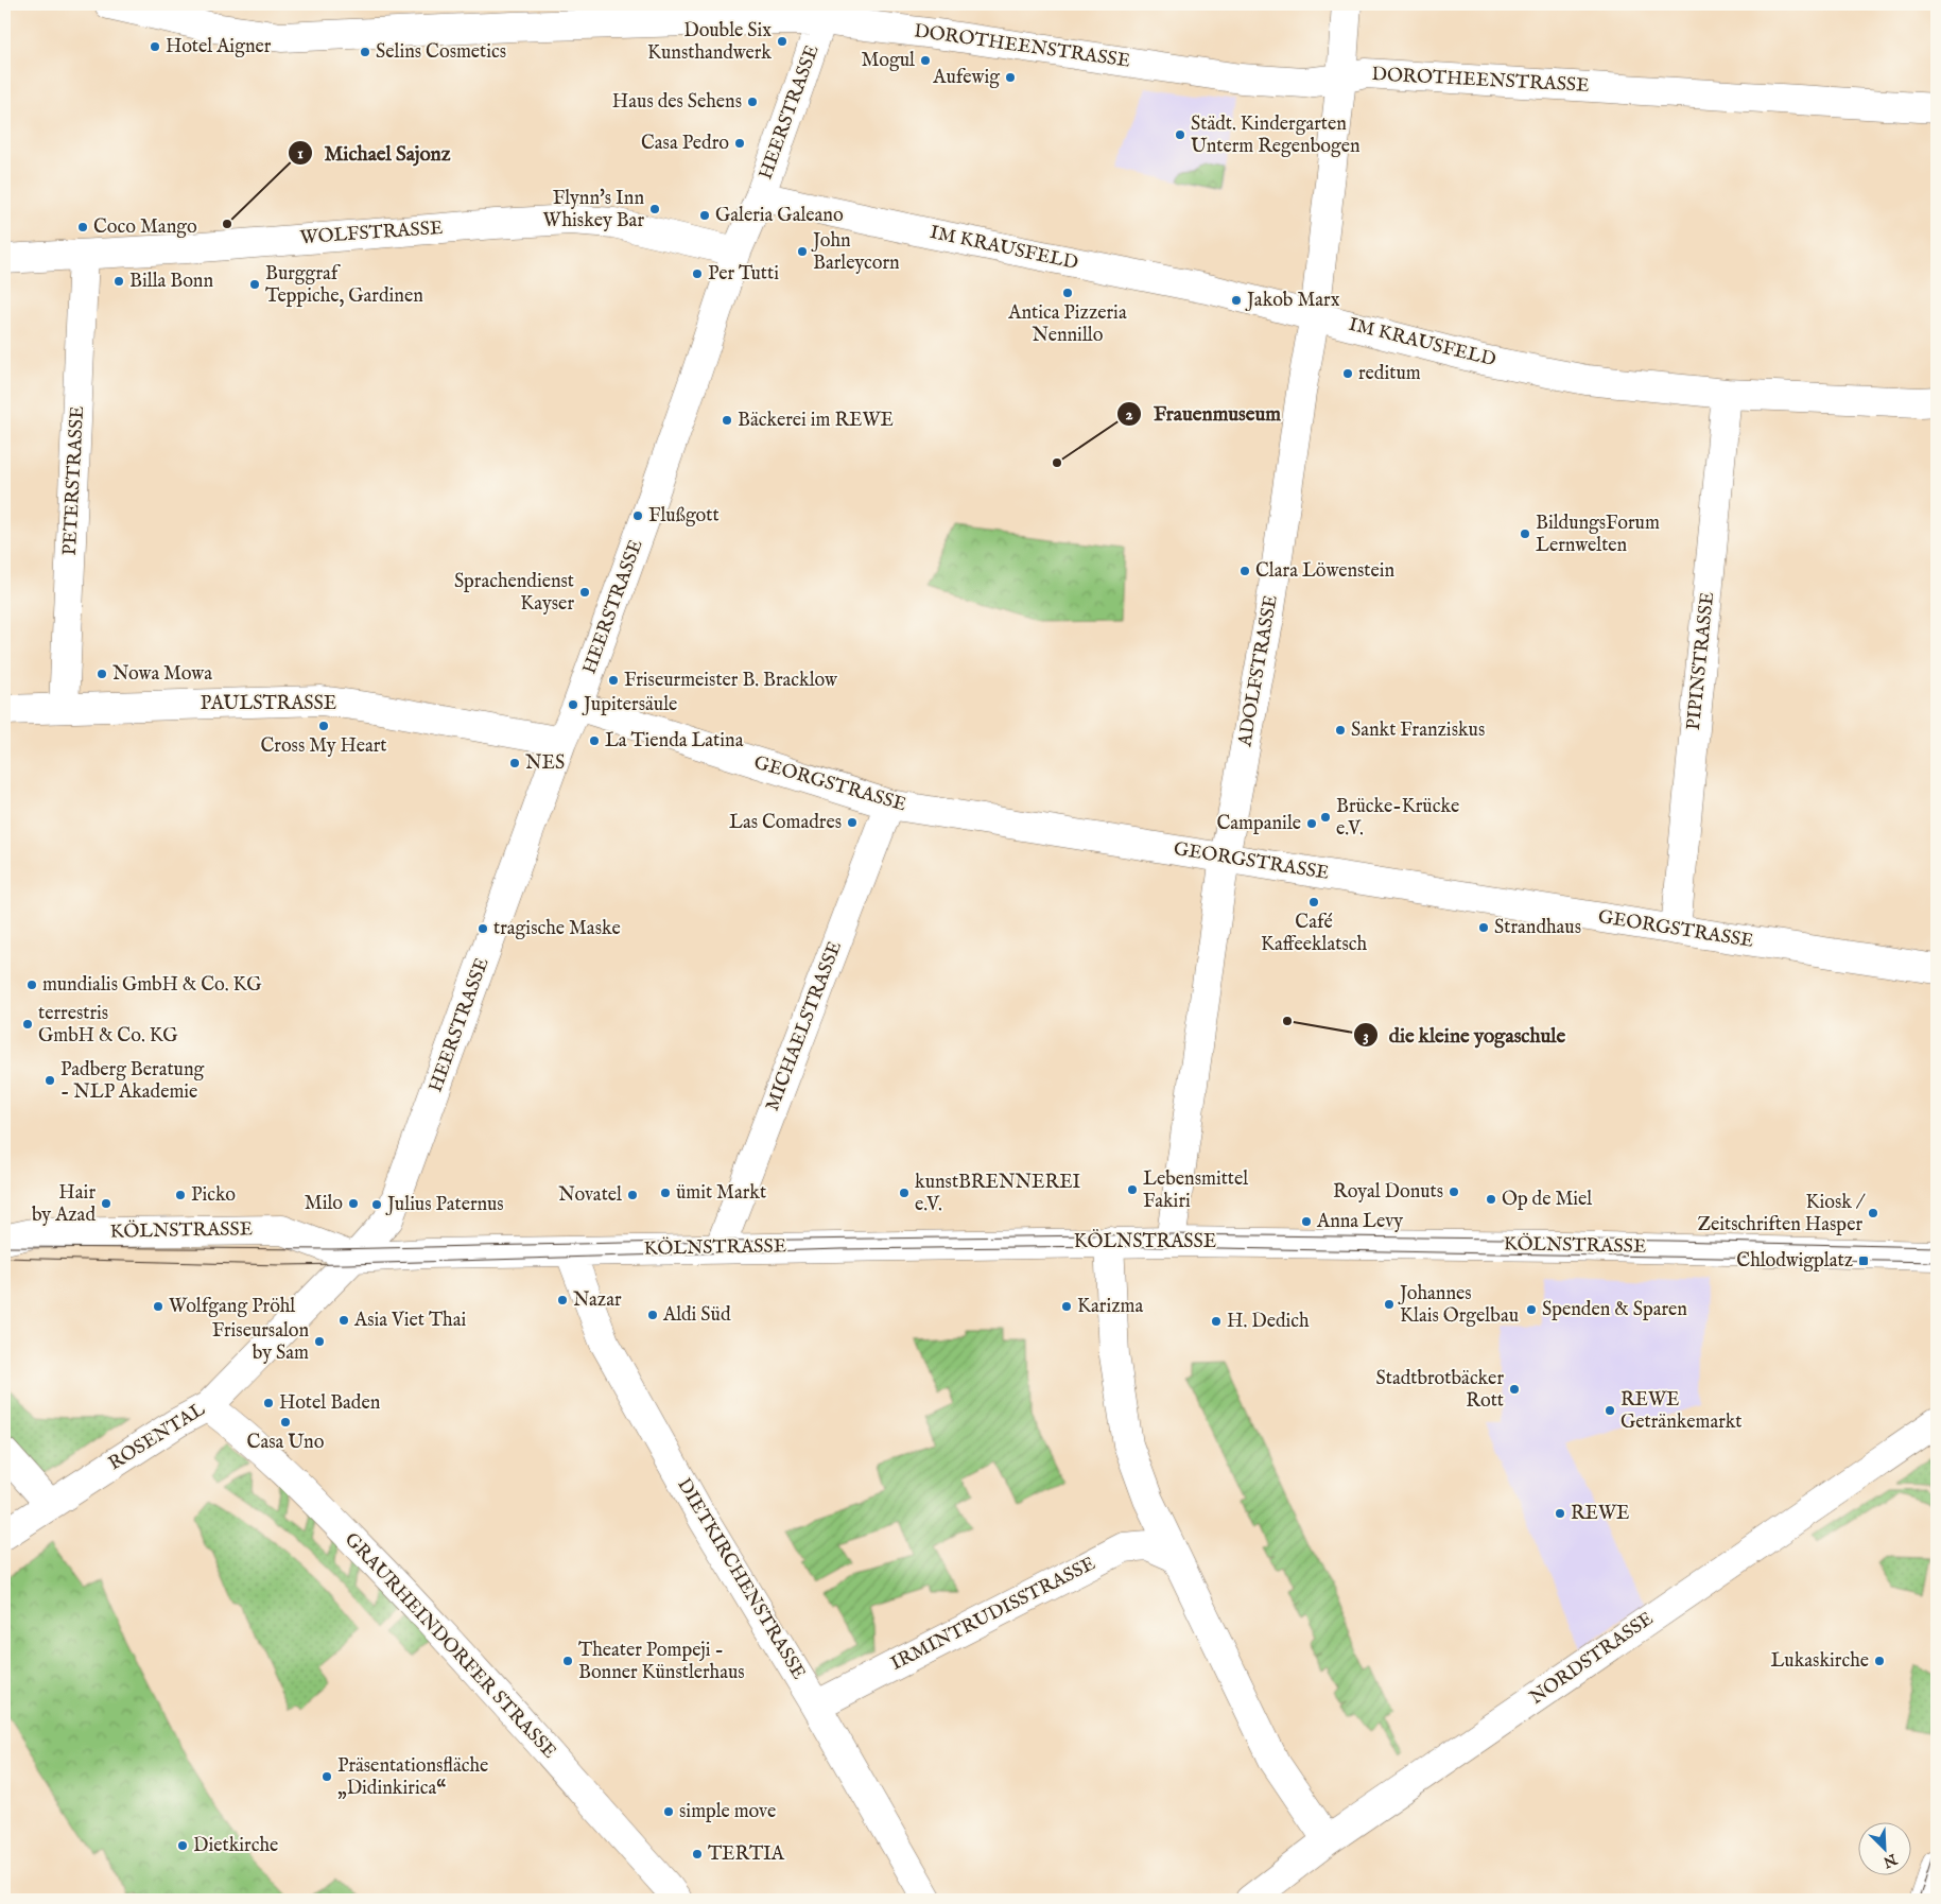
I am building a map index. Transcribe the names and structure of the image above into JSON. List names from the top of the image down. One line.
{"streets":{"street":["DOROTHEENSTRASSE","HEERSTRASSE","WOLFSTRASSE","IM KRAUSFELD","PETERSTRASSE","PIPINSTRASSE","ADOLFSTRASSE","PAULSTRASSE","GEORGSTRASSE","MICHAELSTRASSE","KÖLNSTRASSE","ROSENTAL","DIETKIRCHENSTRASSE","IRMINTRUDISSTRASSE","GRAURHEINDORFER STRASSE","NORDSTRASSE"]},"crossings":[["DOROTHEENSTRASSE","HEERSTRASSE"],["DOROTHEENSTRASSE","ADOLFSTRASSE"],["HEERSTRASSE","WOLFSTRASSE"],["HEERSTRASSE","IM KRAUSFELD"],["HEERSTRASSE","PAULSTRASSE"],["HEERSTRASSE","GEORGSTRASSE"],["HEERSTRASSE","KÖLNSTRASSE"],["HEERSTRASSE","ROSENTAL"],["WOLFSTRASSE","PETERSTRASSE"],["IM KRAUSFELD","PIPINSTRASSE"],["IM KRAUSFELD","ADOLFSTRASSE"],["PETERSTRASSE","PAULSTRASSE"],["PIPINSTRASSE","GEORGSTRASSE"],["ADOLFSTRASSE","GEORGSTRASSE"],["ADOLFSTRASSE","KÖLNSTRASSE"],["GEORGSTRASSE","MICHAELSTRASSE"],["MICHAELSTRASSE","KÖLNSTRASSE"],["KÖLNSTRASSE","ROSENTAL"],["KÖLNSTRASSE","DIETKIRCHENSTRASSE"],["ROSENTAL","GRAURHEINDORFER STRASSE"],["DIETKIRCHENSTRASSE","IRMINTRUDISSTRASSE"]],"places":{"other":["Double Six Kunsthandwerk","Hotel Aigner","Selins Cosmetics","Mogul","Aufewig","Haus des Sehens","Städt. Kindergarten Unterm Regenbogen","Casa Pedro","Flynn's Inn Whiskey Bar","Galeria Galeano","Michael Sajonz","Coco Mango","John Barleycorn","Per Tutti","Billa Bonn","Burggraf Teppiche, Gardinen","Antica Pizzeria Nennillo","Jakob Marx","reditum","Bäckerei im REWE","Frauenmuseum","Flußgott","BildungsForum Lernwelten","Clara Löwenstein","Sprachendienst Kayser","Nowa Mowa","Friseurmeister B. Bracklow","Jupitersäule","Cross My Heart","Sankt Franziskus","La Tienda Latina","NES","Brücke-Krücke e.V.","Las Comadres","Campanile","Café Kaffeeklatsch","Strandhaus","tragische Maske","mundialis GmbH & Co. KG","die kleine yogaschule","terrestris GmbH & Co. KG","Padberg Beratung - NLP Akademie","Lebensmittel Fakiri","Royal Donuts","ümit Markt","kunstBRENNEREI e.V.","Picko","Novatel","Op de Miel","Hair by Azad","Milo","Julius Paternus","Kiosk / Zeitschriften Hasper","Anna Levy","Nazar","Johannes Klais Orgelbau","Wolfgang Pröhl","Karizma","Spenden & Sparen","Aldi Süd","Asia Viet Thai","H. Dedich","Friseursalon by Sam","Stadtbrotbäcker Rott","Hotel Baden","REWE Getränkemarkt","Casa Uno","REWE","Theater Pompeji - Bonner Künstlerhaus","Lukaskirche","Präsentationsfläche „Didinkirica“","simple move","Dietkirche","TERTIA"],"transit":["Chlodwigplatz"]},"north":"bottom right"}
